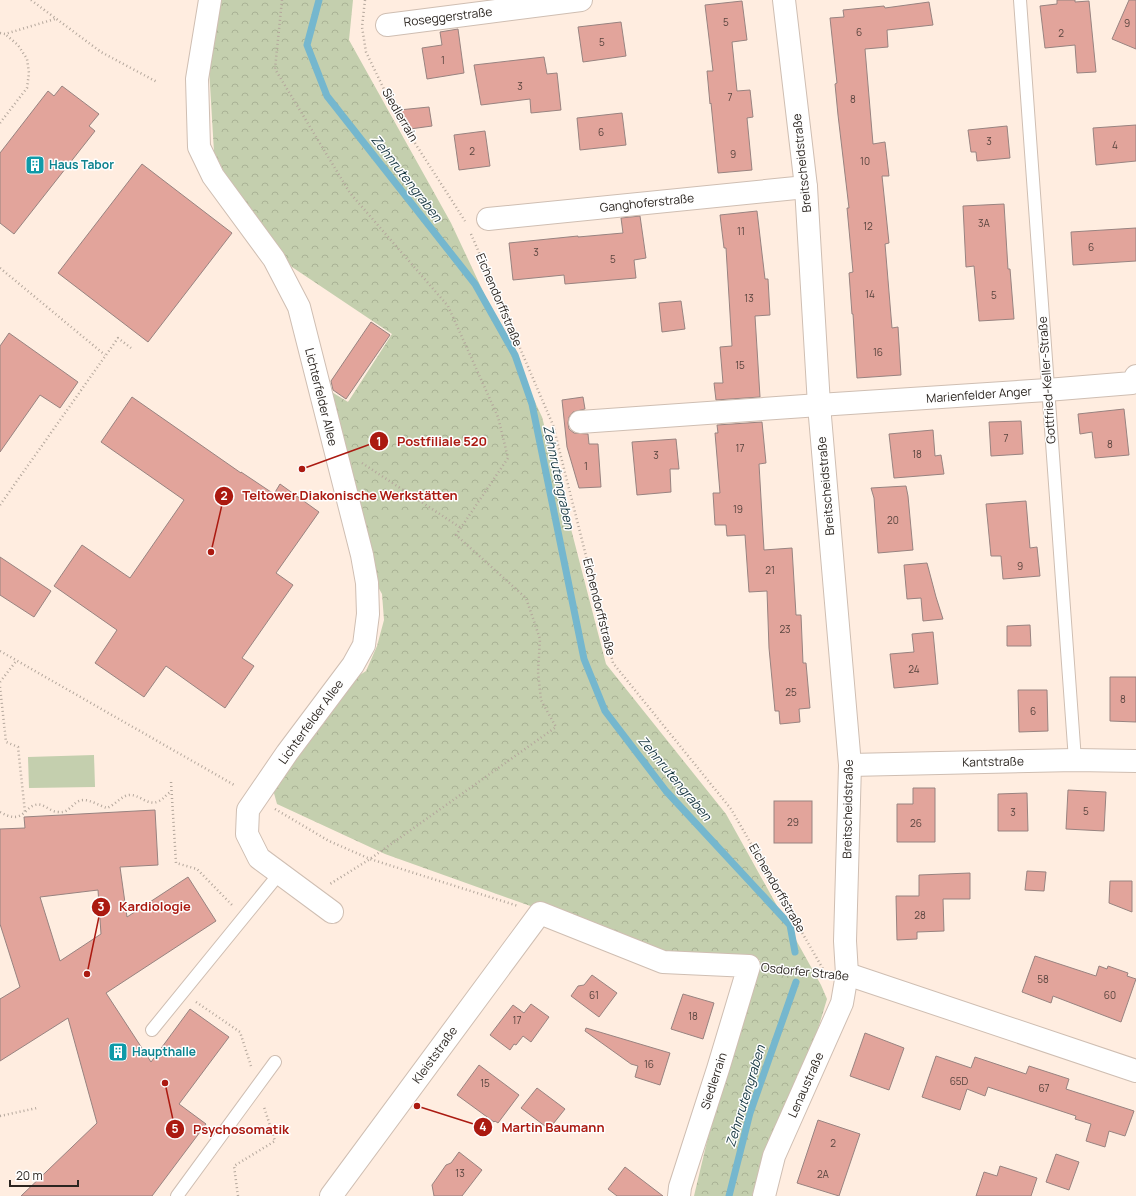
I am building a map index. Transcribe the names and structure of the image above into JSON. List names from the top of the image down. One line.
{"streets":{"street":["Roseggerstraße","Siedlerrain","Breitscheidstraße","Ganghoferstraße","Marienfelder Anger","Lichterfelder Allee","Kantstraße","Osdorfer Straße","Kleiststraße","Lenaustraße"],"lane":["Gottfried-Keller-Straße"],"path":["Eichendorffstraße"]},"crossings":[["Siedlerrain","Osdorfer Straße"],["Breitscheidstraße","Ganghoferstraße"],["Breitscheidstraße","Eichendorffstraße"],["Breitscheidstraße","Marienfelder Anger"],["Breitscheidstraße","Kantstraße"],["Breitscheidstraße","Osdorfer Straße"],["Breitscheidstraße","Lenaustraße"],["Eichendorffstraße","Osdorfer Straße"],["Eichendorffstraße","Lenaustraße"],["Gottfried-Keller-Straße","Marienfelder Anger"],["Gottfried-Keller-Straße","Kantstraße"],["Osdorfer Straße","Kleiststraße"],["Osdorfer Straße","Lenaustraße"]],"water":["Zehnrutengraben"],"places":{"building":["Haus Tabor","Haupthalle"],"other":["Postfiliale 520","Teltower Diakonische Werkstätten","Kardiologie","Psychosomatik","Martin Baumann"]},"house_numbers":["5","9","6","2","5","1","3","7","8","6","3","4","2","9","10","3A","12","11","6","3","5","14","5","13","16","15","7","8","17","18","3","1","19","20","9","21","23","24","25","8","6","5","3","29","26","28","58","61","60","18","17","16","65D","15","67","2","13","2A"],"scale_bar":"20 m"}
